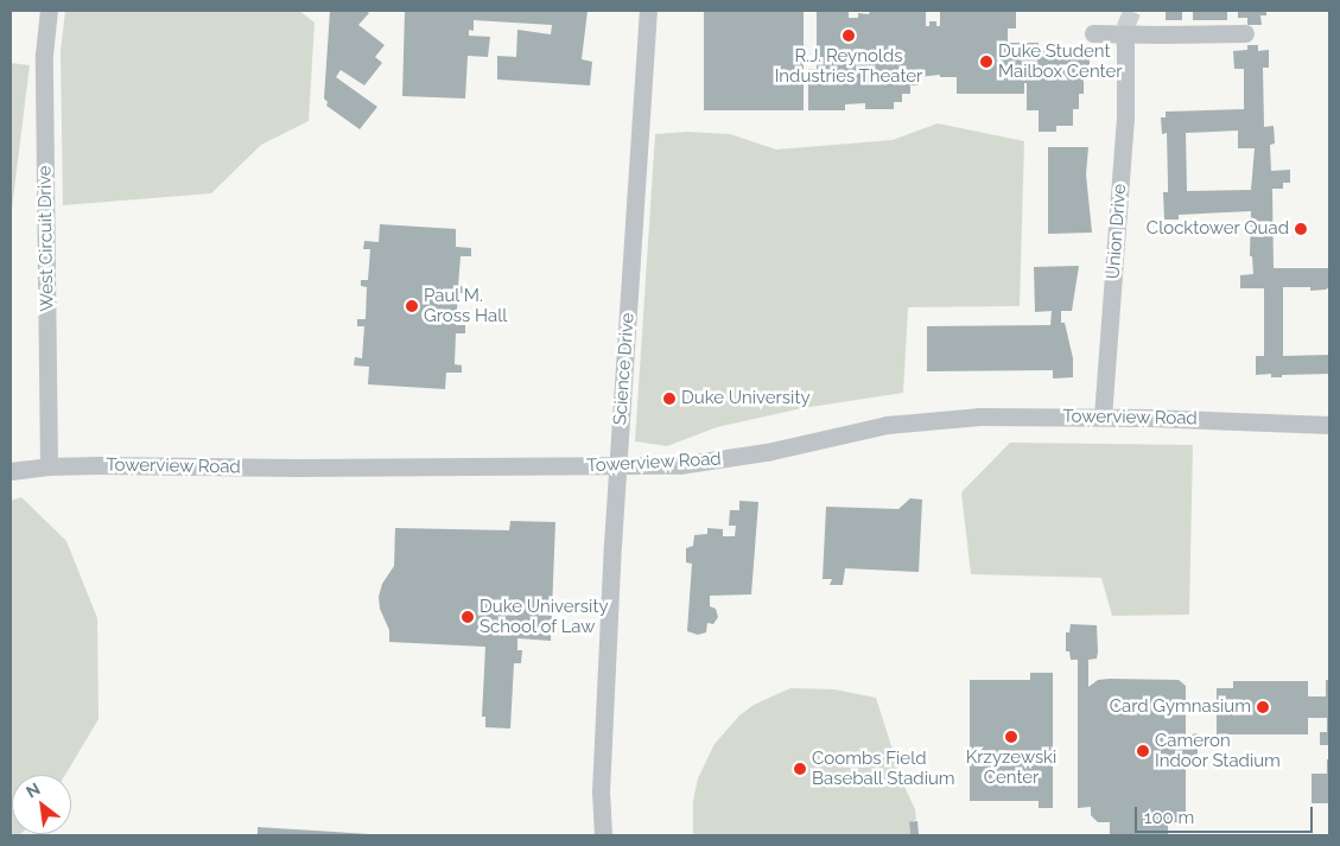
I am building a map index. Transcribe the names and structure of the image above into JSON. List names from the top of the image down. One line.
{"streets":{"street":["Union Drive","West Circuit Drive","Science Drive","Towerview Road"]},"crossings":[["Union Drive","Towerview Road"],["West Circuit Drive","Towerview Road"],["Science Drive","Towerview Road"]],"places":["R.J. Reynolds Industries Theater","Duke Student Mailbox Center","Clocktower Quad","Paul M. Gross Hall","Duke University","Duke University School of Law","Card Gymnasium","Krzyzewski Center","Cameron Indoor Stadium","Coombs Field Baseball Stadium"],"scale_bar":"100 m","north":"top left"}
